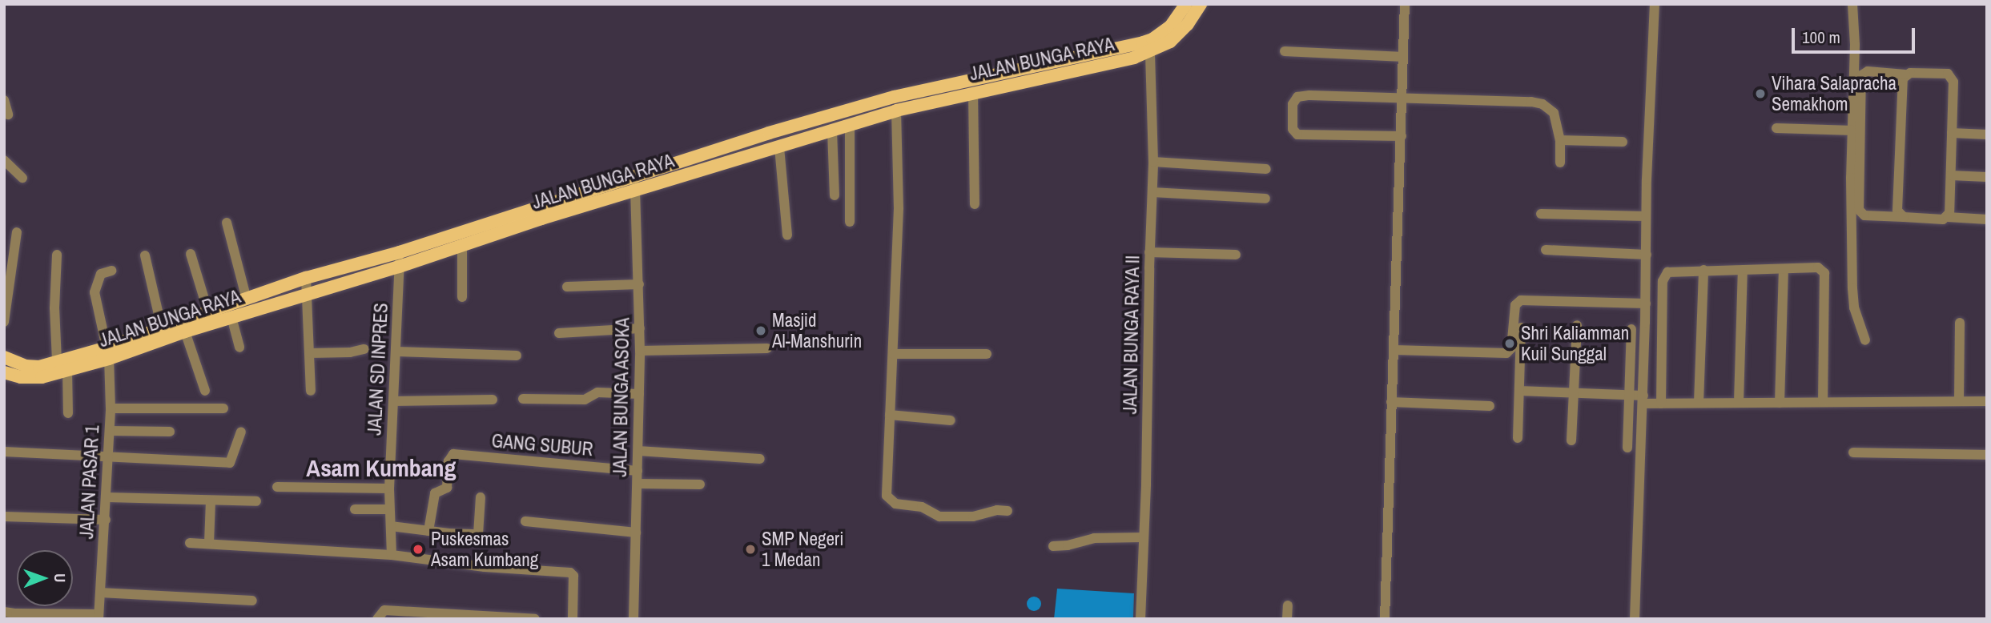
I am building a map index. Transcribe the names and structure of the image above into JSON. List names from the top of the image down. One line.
{"streets":{"main road":["JALAN BUNGA RAYA"],"street":["JALAN BUNGA RAYA II","JALAN SD INPRES","JALAN BUNGA ASOKA","GANG SUBUR","JALAN PASAR 1"]},"crossings":[["JALAN BUNGA RAYA","JALAN BUNGA RAYA II"],["JALAN BUNGA RAYA","JALAN SD INPRES"],["JALAN BUNGA RAYA","JALAN BUNGA ASOKA"],["JALAN BUNGA RAYA","JALAN PASAR 1"],["JALAN BUNGA ASOKA","GANG SUBUR"]],"districts":["Asam Kumbang"],"places":["Vihara Salapracha Semakhom","Masjid Al-Manshurin","Shri Kaliamman Kuil Sunggal","Puskesmas Asam Kumbang","SMP Negeri 1 Medan"],"scale_bar":"100 m","north":"right"}
